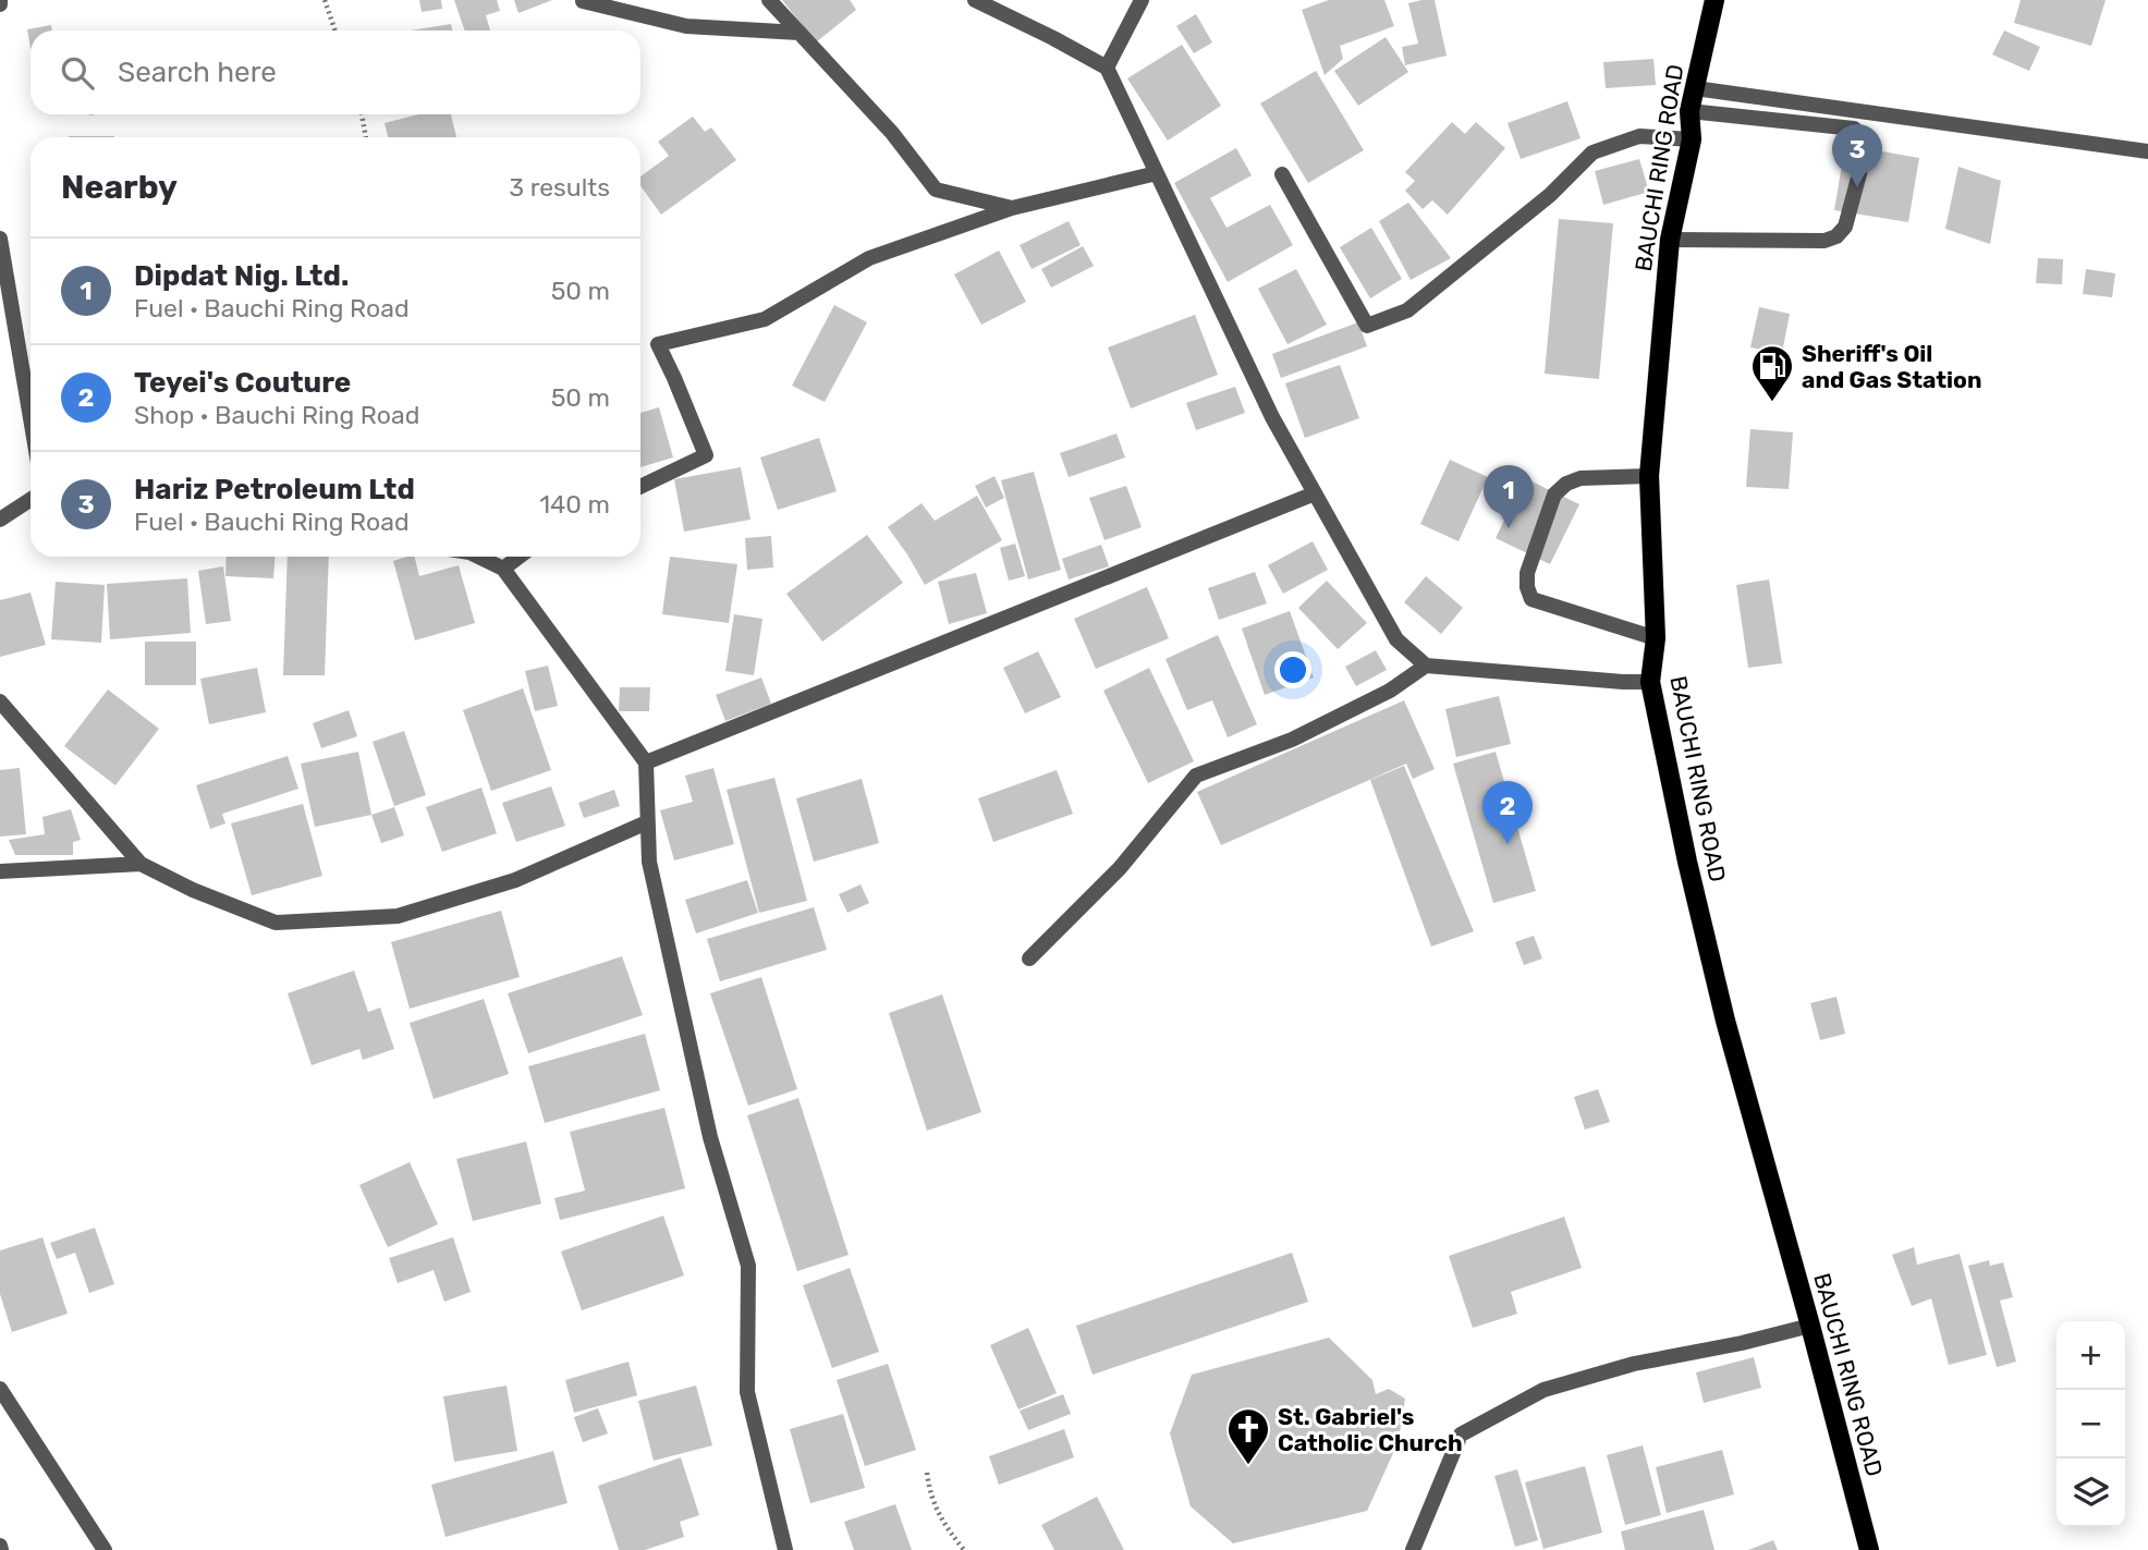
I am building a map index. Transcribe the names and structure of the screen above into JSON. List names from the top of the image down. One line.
{"streets":{"main road":["BAUCHI RING ROAD"]},"places":{"fuel station":["Sheriff's Oil and Gas Station"],"church":["St. Gabriel's Catholic Church"]},"page":{"search":"Search here","pins":["3","1","2"],"heading":["Nearby","3 results"],"list":[{"mark":"1","name":"Dipdat Nig. Ltd.","note":"Fuel · Bauchi Ring Road","value":"50 m"},{"mark":"2","name":"Teyei's Couture","note":"Shop · Bauchi Ring Road","value":"50 m"},{"mark":"3","name":"Hariz Petroleum Ltd","note":"Fuel · Bauchi Ring Road","value":"140 m"}],"map_buttons":["+","−"]}}
